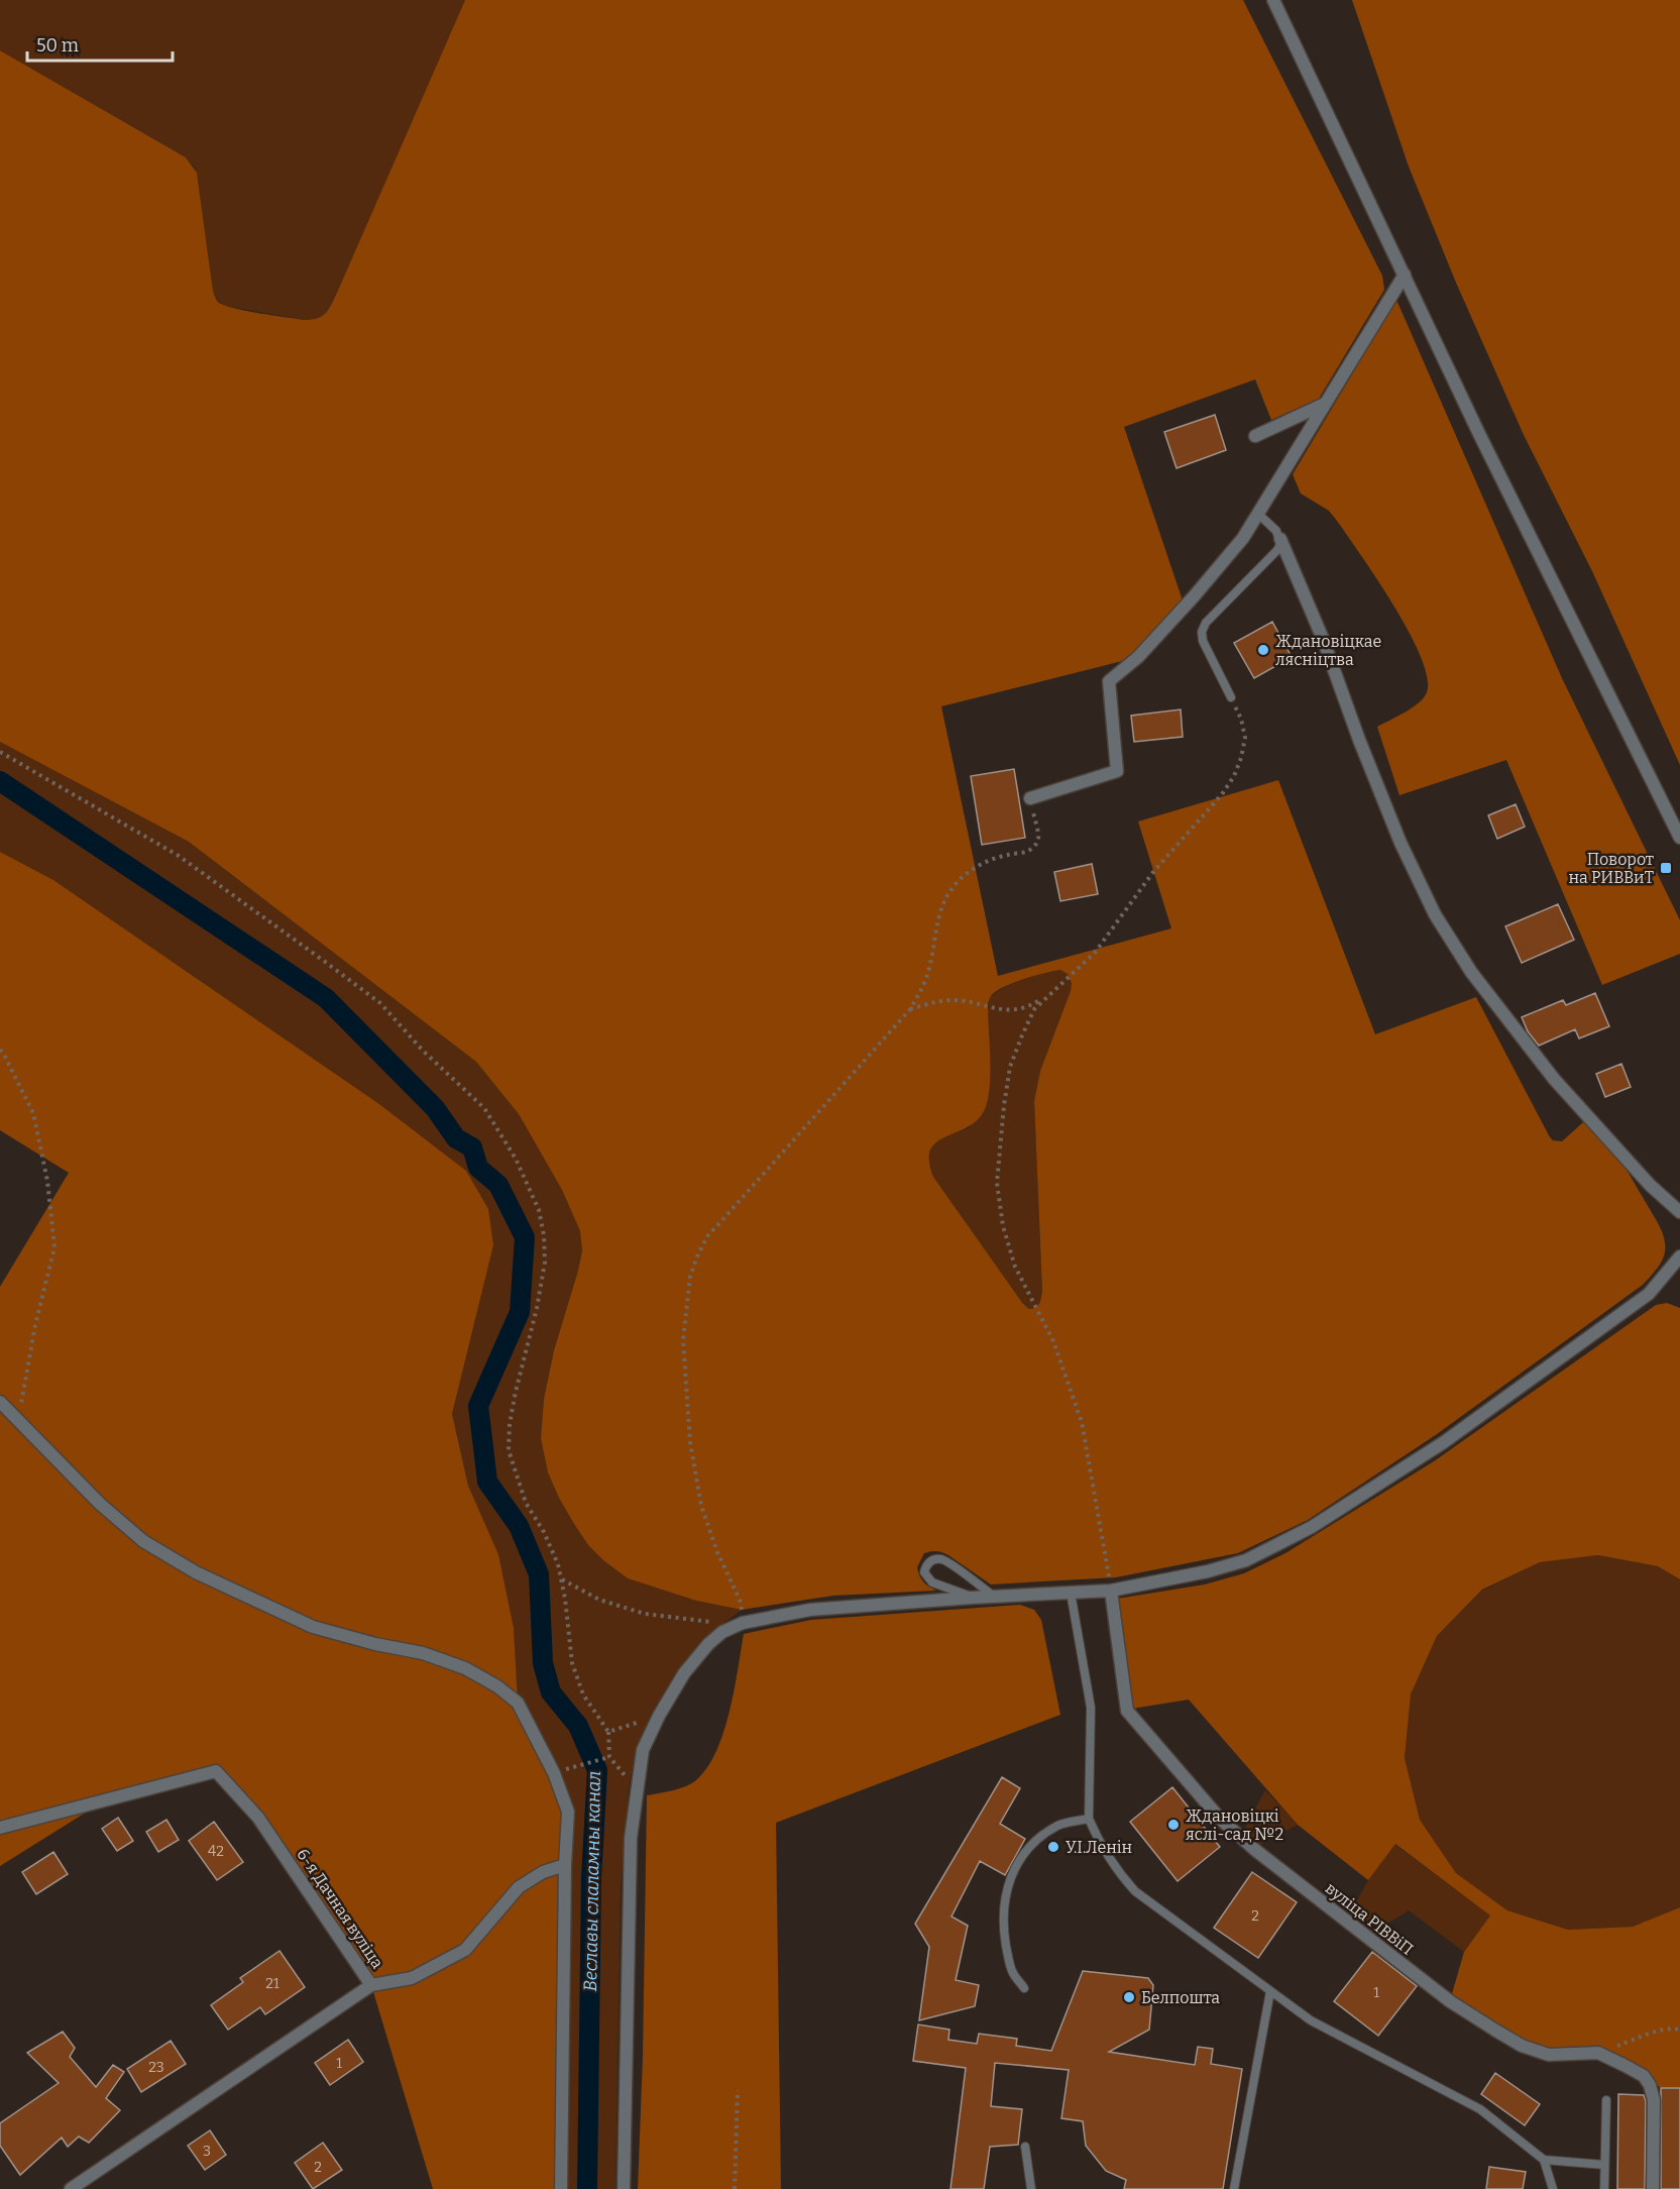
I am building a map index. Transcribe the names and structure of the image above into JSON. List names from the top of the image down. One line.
{"streets":{"street":["6-я Дачная вуліца","вуліца РІВВіП"]},"water":["Веславы слаламны канал"],"places":{"other":["Ждановіцкае лясніцтва","Ждановіцкі яслі-сад №2","У.І.Ленін","Белпошта"],"transit":["Поворот на РИВВиТ"]},"house_numbers":["42","2","21","1","1","23","3","2"],"scale_bar":"50 m"}
